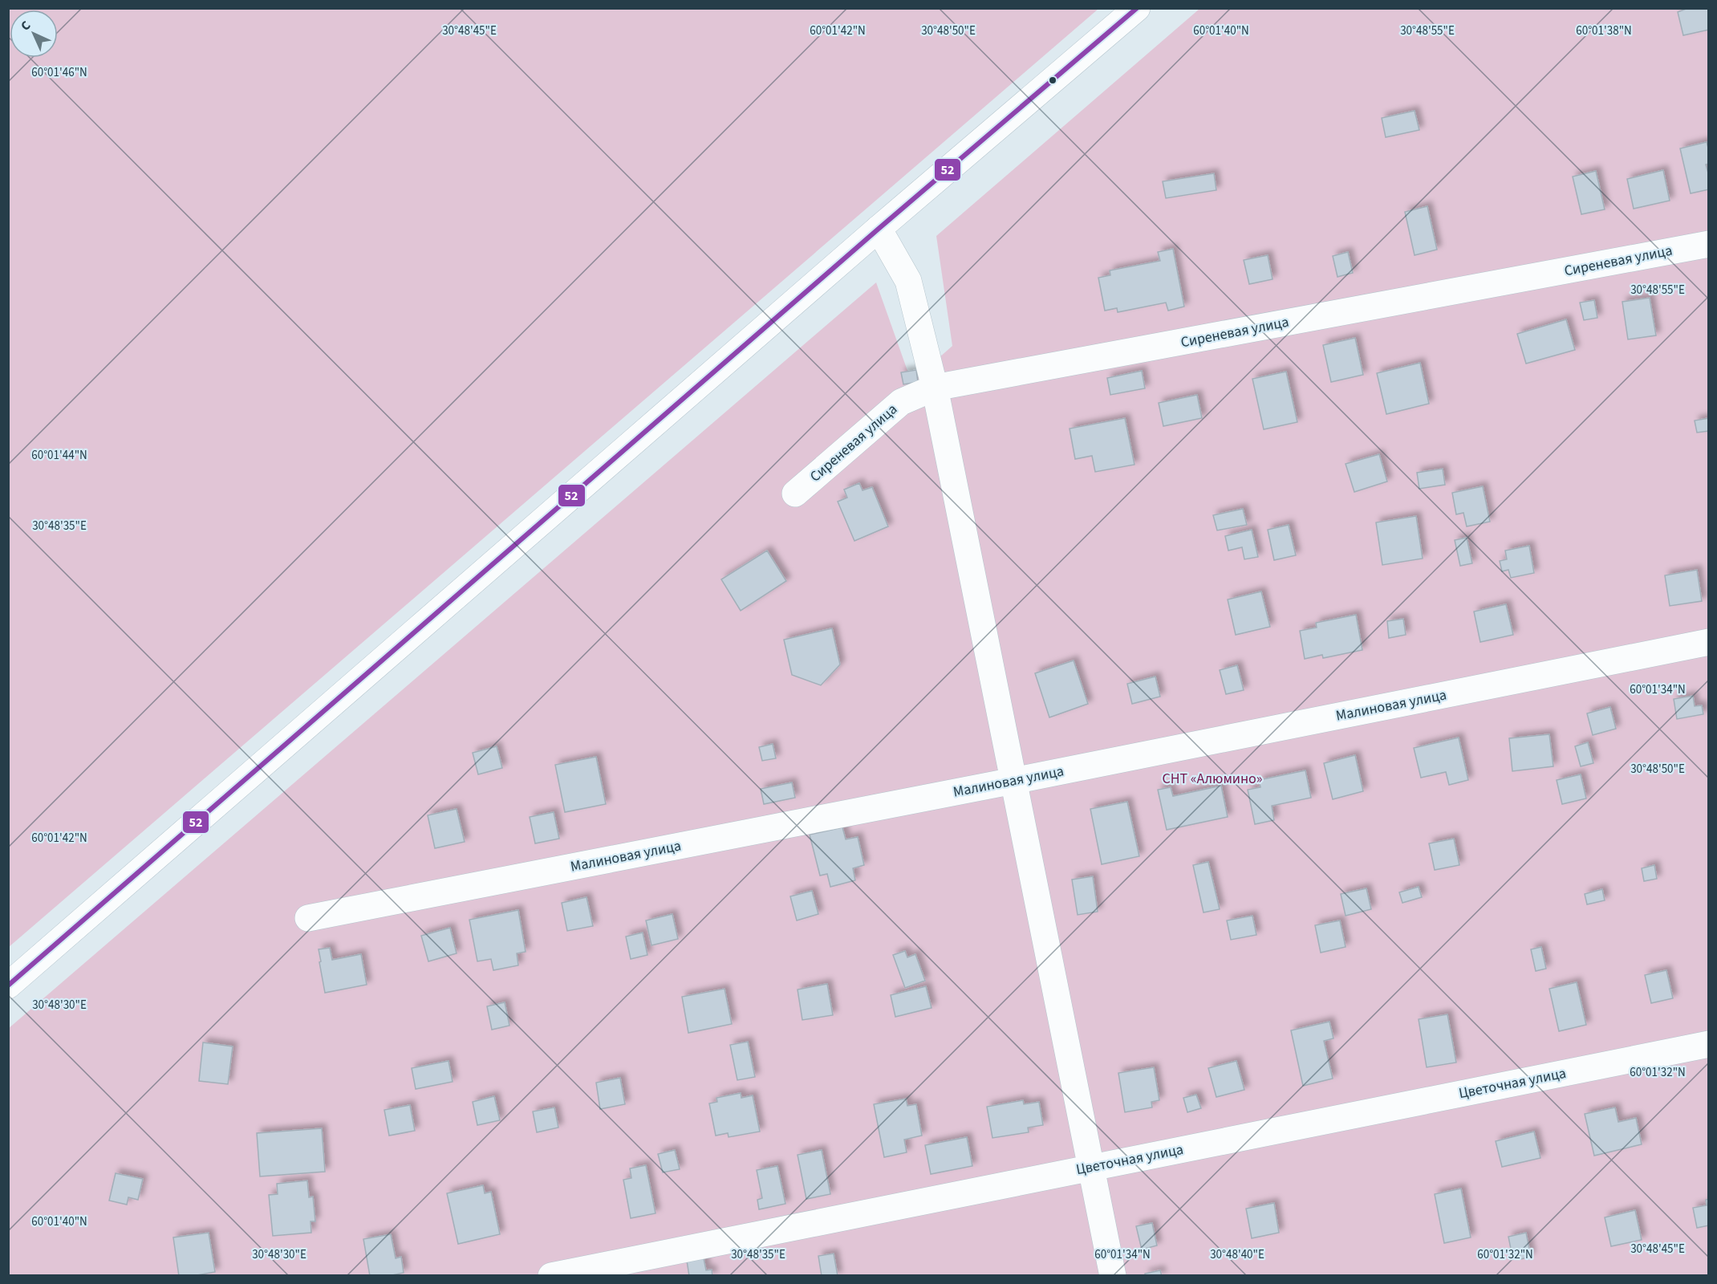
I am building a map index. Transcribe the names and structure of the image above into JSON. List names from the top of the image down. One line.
{"streets":{"street":["Сиреневая улица","Малиновая улица","Цветочная улица"]},"parks":["СНТ «Алюмино»"],"lines":["transit line 52"],"north":"top left","coordinates":["30°48'45\"E","60°01'42\"N","30°48'50\"E","60°01'40\"N","30°48'55\"E","60°01'38\"N","60°01'46\"N","60°01'44\"N","30°48'35\"E","60°01'34\"N","30°48'30\"E","60°01'32\"N","30°48'40\"E"]}
